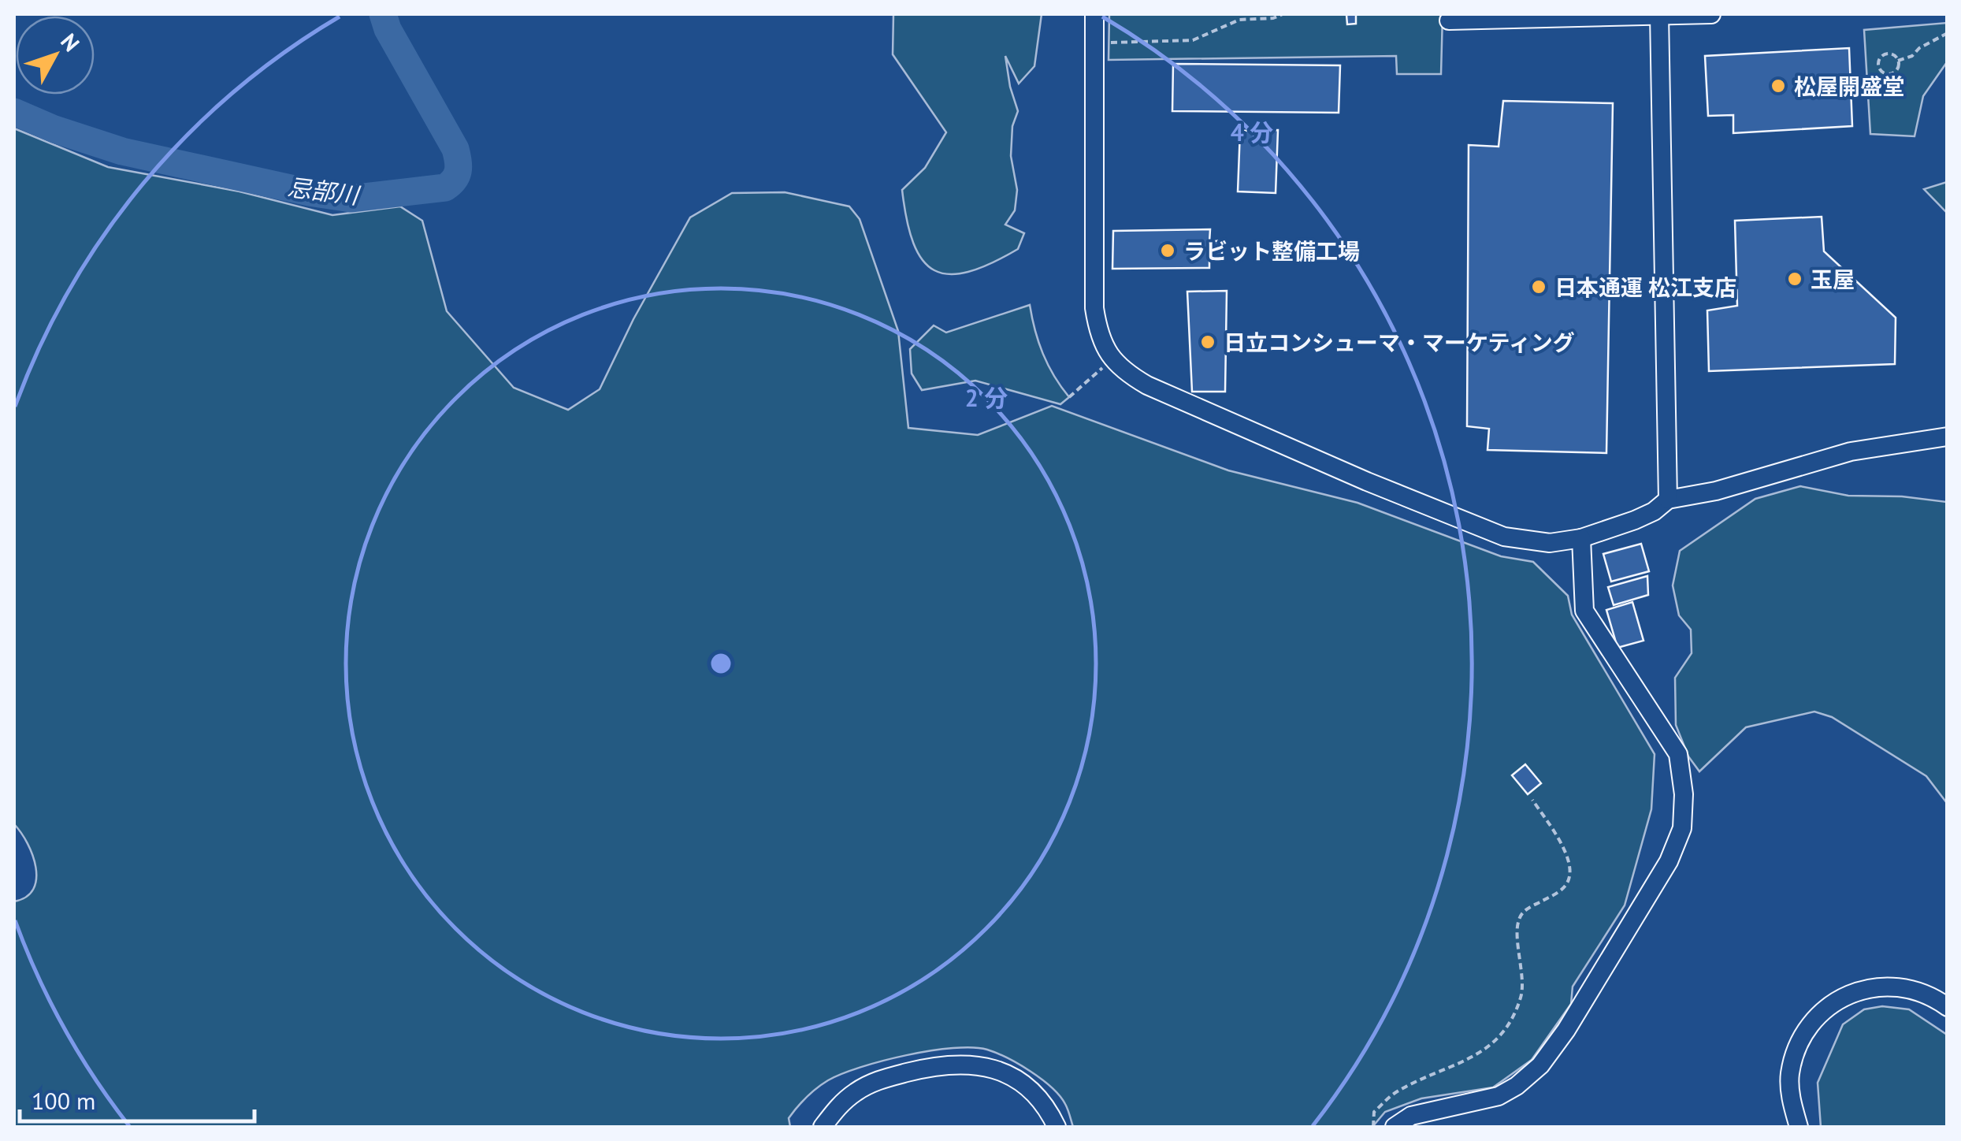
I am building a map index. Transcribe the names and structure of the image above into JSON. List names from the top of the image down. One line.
{"water":["忌部川"],"places":["松屋開盛堂","ラビット整備工場","玉屋","日本通運 松江支店","日立コンシューマ・マーケティング"],"scale_bar":"100 m","north":"top right","rings":["4 分","2 分"]}
